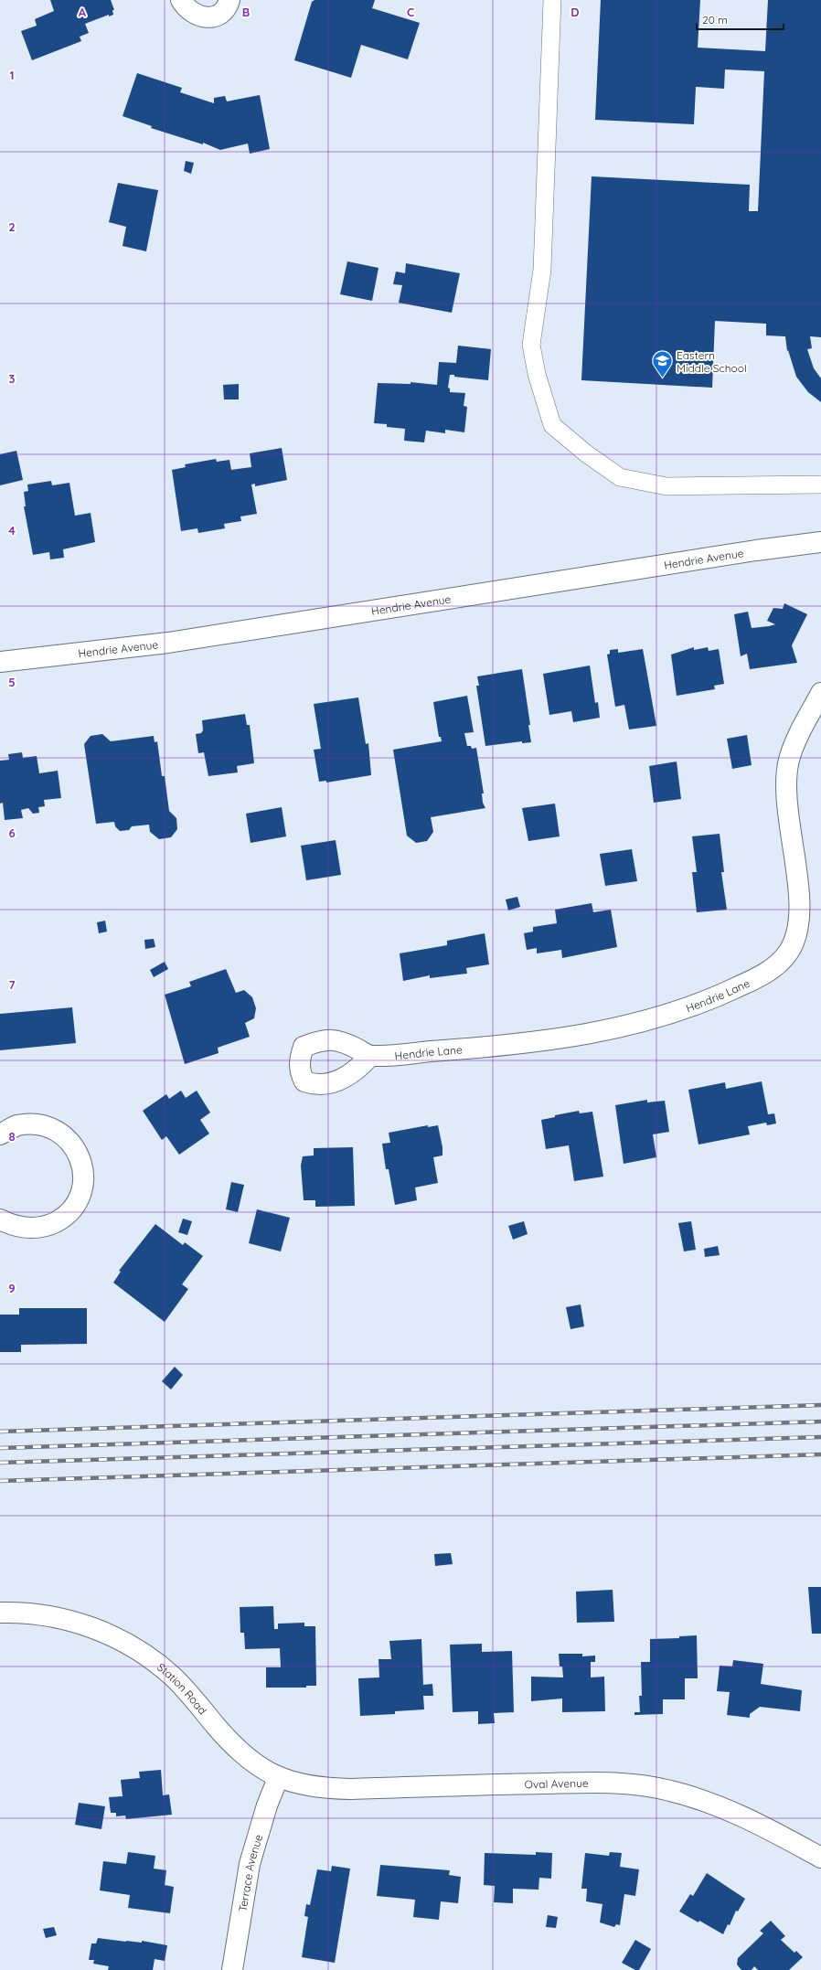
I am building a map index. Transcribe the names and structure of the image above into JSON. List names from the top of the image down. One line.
{"streets":{"street":["Hendrie Avenue","Hendrie Lane","Station Road","Oval Avenue","Terrace Avenue"]},"crossings":[["Station Road","Oval Avenue"],["Station Road","Terrace Avenue"],["Oval Avenue","Terrace Avenue"]],"places":{"school or university":["Eastern Middle School"]},"scale_bar":"20 m","grid":{"columns":["A","B","C","D"],"rows":["1","2","3","4","5","6","7","8","9"]}}
